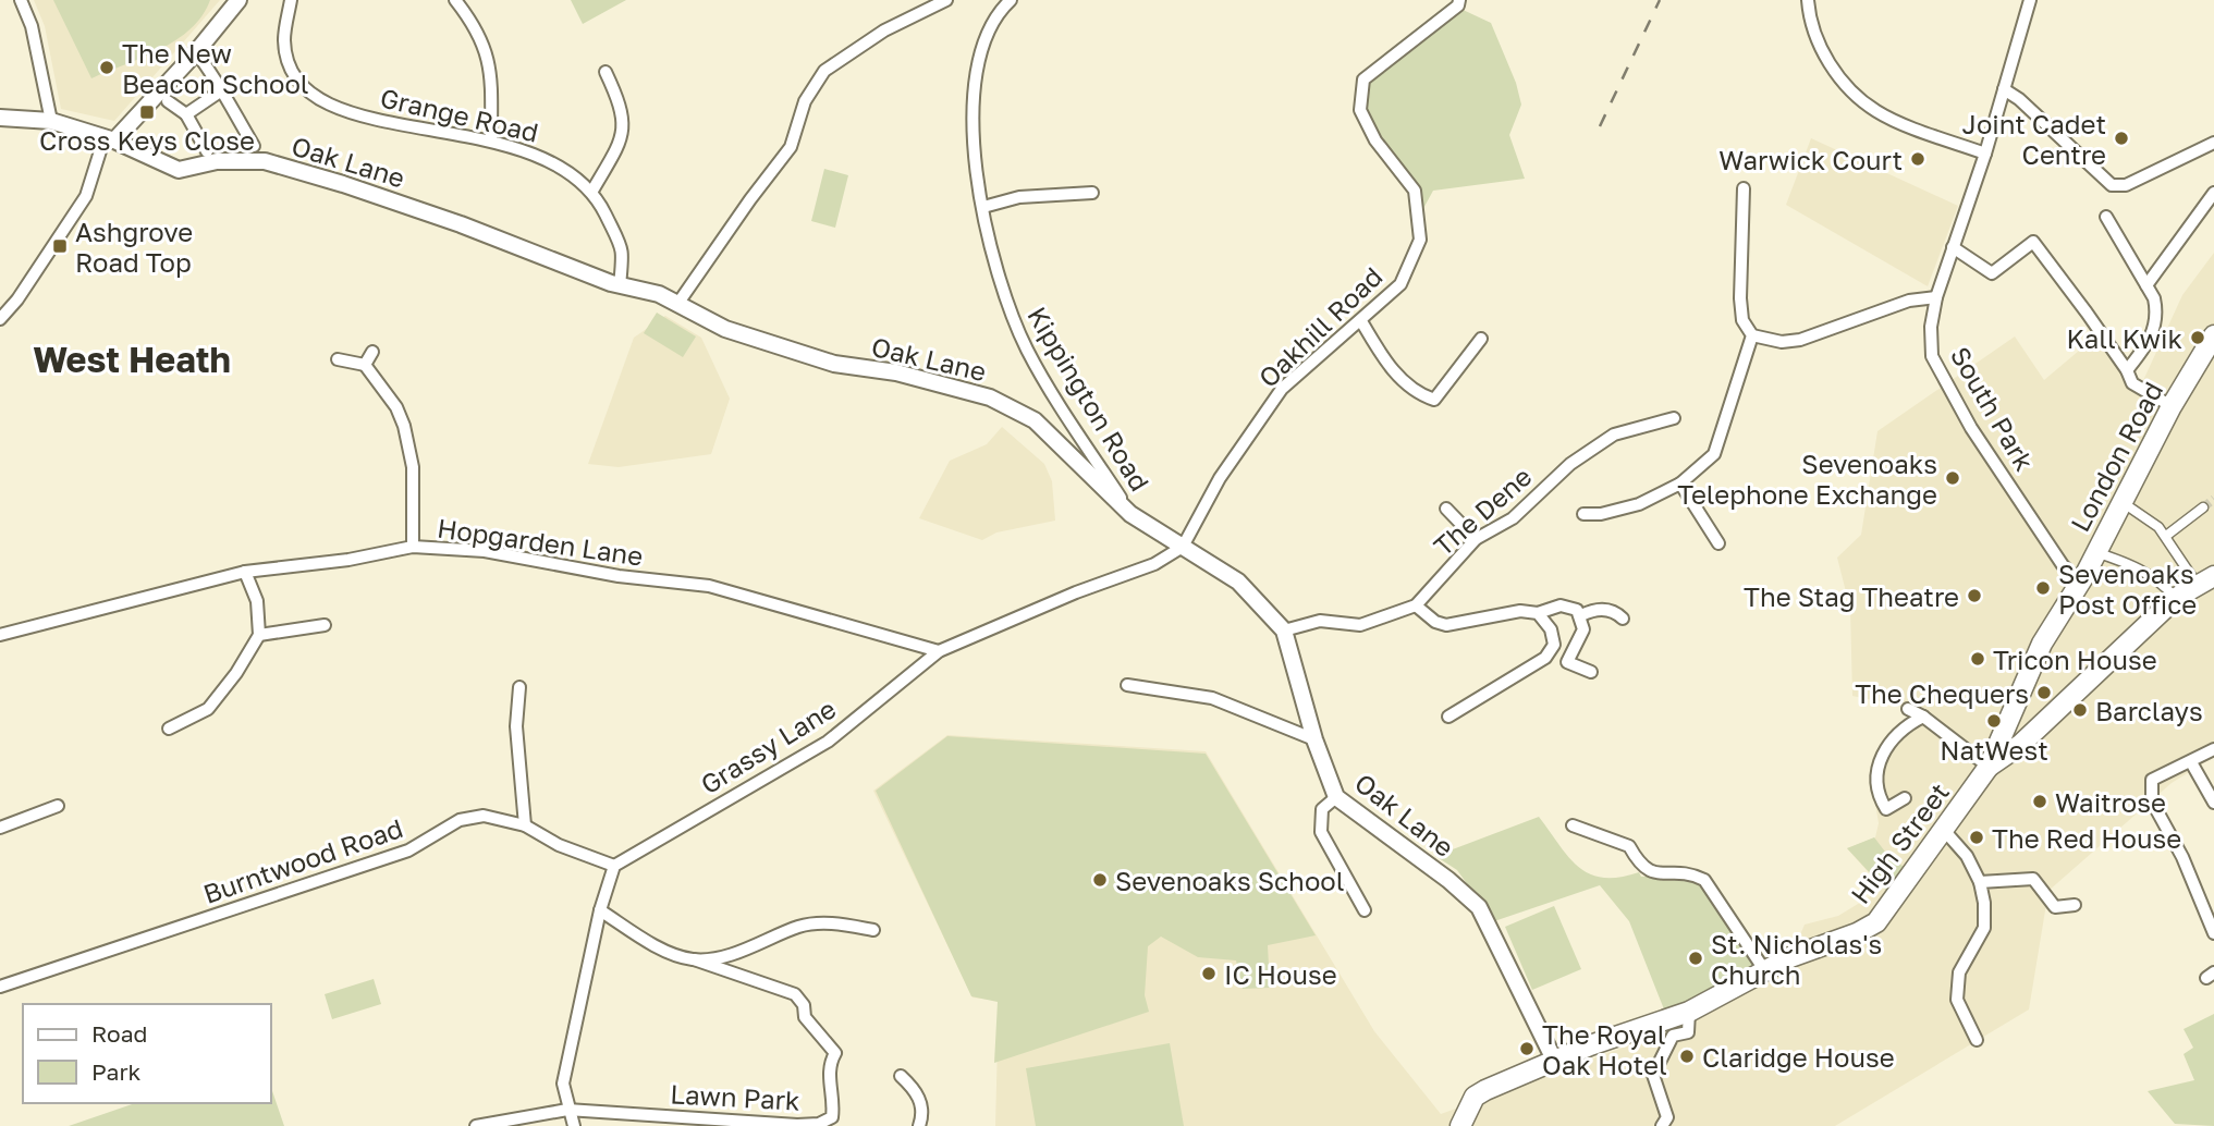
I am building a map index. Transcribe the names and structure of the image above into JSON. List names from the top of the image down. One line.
{"streets":{"main road":["London Road","High Street"],"street":["Grange Road","Oak Lane","Oakhill Road","Kippington Road","South Park","The Dene","Hopgarden Lane","Grassy Lane","Burntwood Road","Lawn Park"]},"crossings":[["Grange Road","Oak Lane"],["Oak Lane","Oakhill Road"],["Oak Lane","Kippington Road"],["Oak Lane","The Dene"],["Oak Lane","Grassy Lane"],["Oak Lane","High Street"],["Oakhill Road","Grassy Lane"],["South Park","London Road"],["London Road","High Street"],["Hopgarden Lane","Grassy Lane"],["Grassy Lane","Burntwood Road"]],"districts":["West Heath"],"places":{"other":["The New Beacon School","Joint Cadet Centre","Warwick Court","Kall Kwik","Sevenoaks Telephone Exchange","Sevenoaks Post Office","The Stag Theatre","Tricon House","The Chequers","Barclays","NatWest","Waitrose","The Red House","Sevenoaks School","St. Nicholas's Church","IC House","The Royal Oak Hotel","Claridge House"],"transit":["Cross Keys Close","Ashgrove Road Top"]},"legend":["Road","Park"]}
